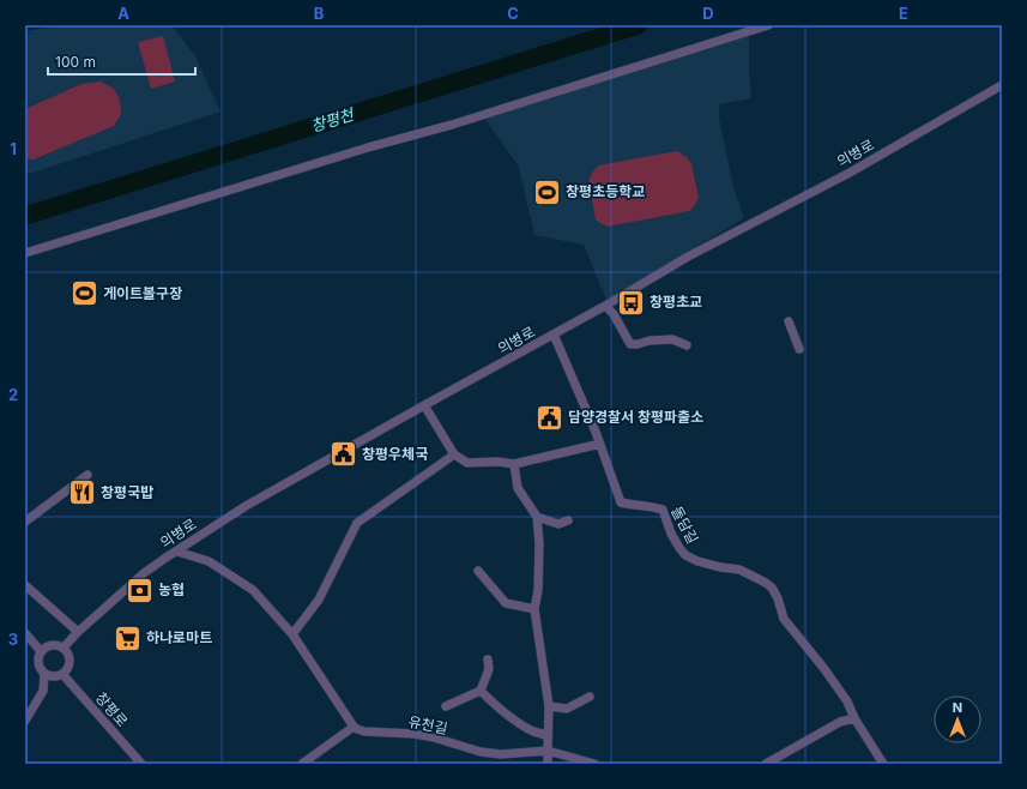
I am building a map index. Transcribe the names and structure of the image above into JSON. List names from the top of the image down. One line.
{"streets":{"street":["의병로","돌담길","창평로","유천길"]},"crossings":[["의병로","돌담길"],["의병로","창평로"]],"water":["창평천"],"places":{"sports":["창평초등학교","게이트볼구장"],"bus stop":["창평초교"],"public building":["담양경찰서 창평파출소","창평우체국"],"restaurant":["창평국밥"],"bank":["농협"],"supermarket":["하나로마트"]},"scale_bar":"100 m","north":"top","grid":{"columns":["A","B","C","D","E"],"rows":["1","2","3"]}}
